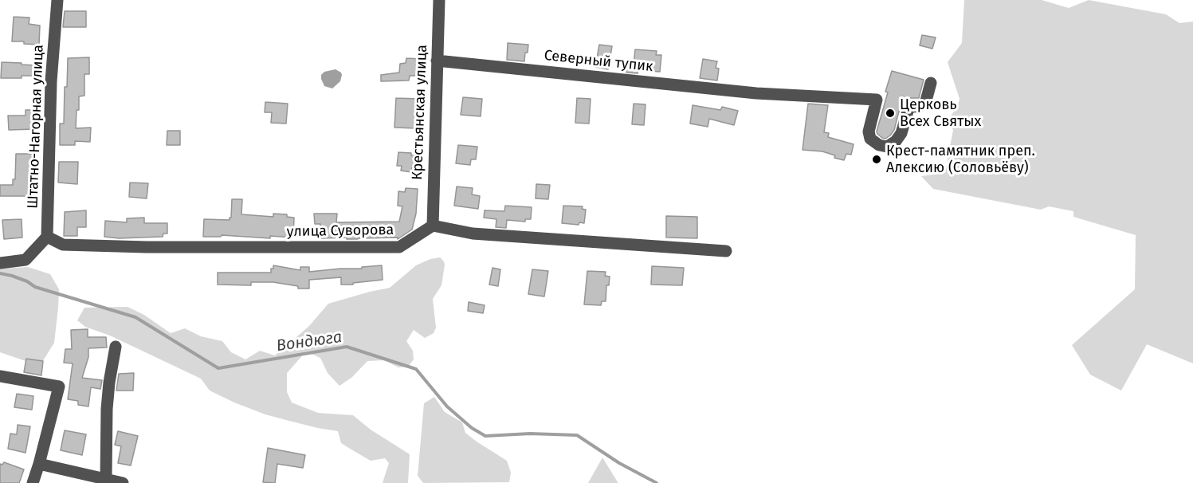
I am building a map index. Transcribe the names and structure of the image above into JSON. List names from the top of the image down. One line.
{"streets":{"street":["Северный тупик","Крестьянская улица","Штатно-Нагорная улица","улица Суворова"]},"crossings":[["Северный тупик","Крестьянская улица"],["Крестьянская улица","улица Суворова"],["Штатно-Нагорная улица","улица Суворова"]],"water":["Вондюга"],"places":["Церковь Всех Святых","Крест-памятник преп. Алексию (Соловьёву)"]}
